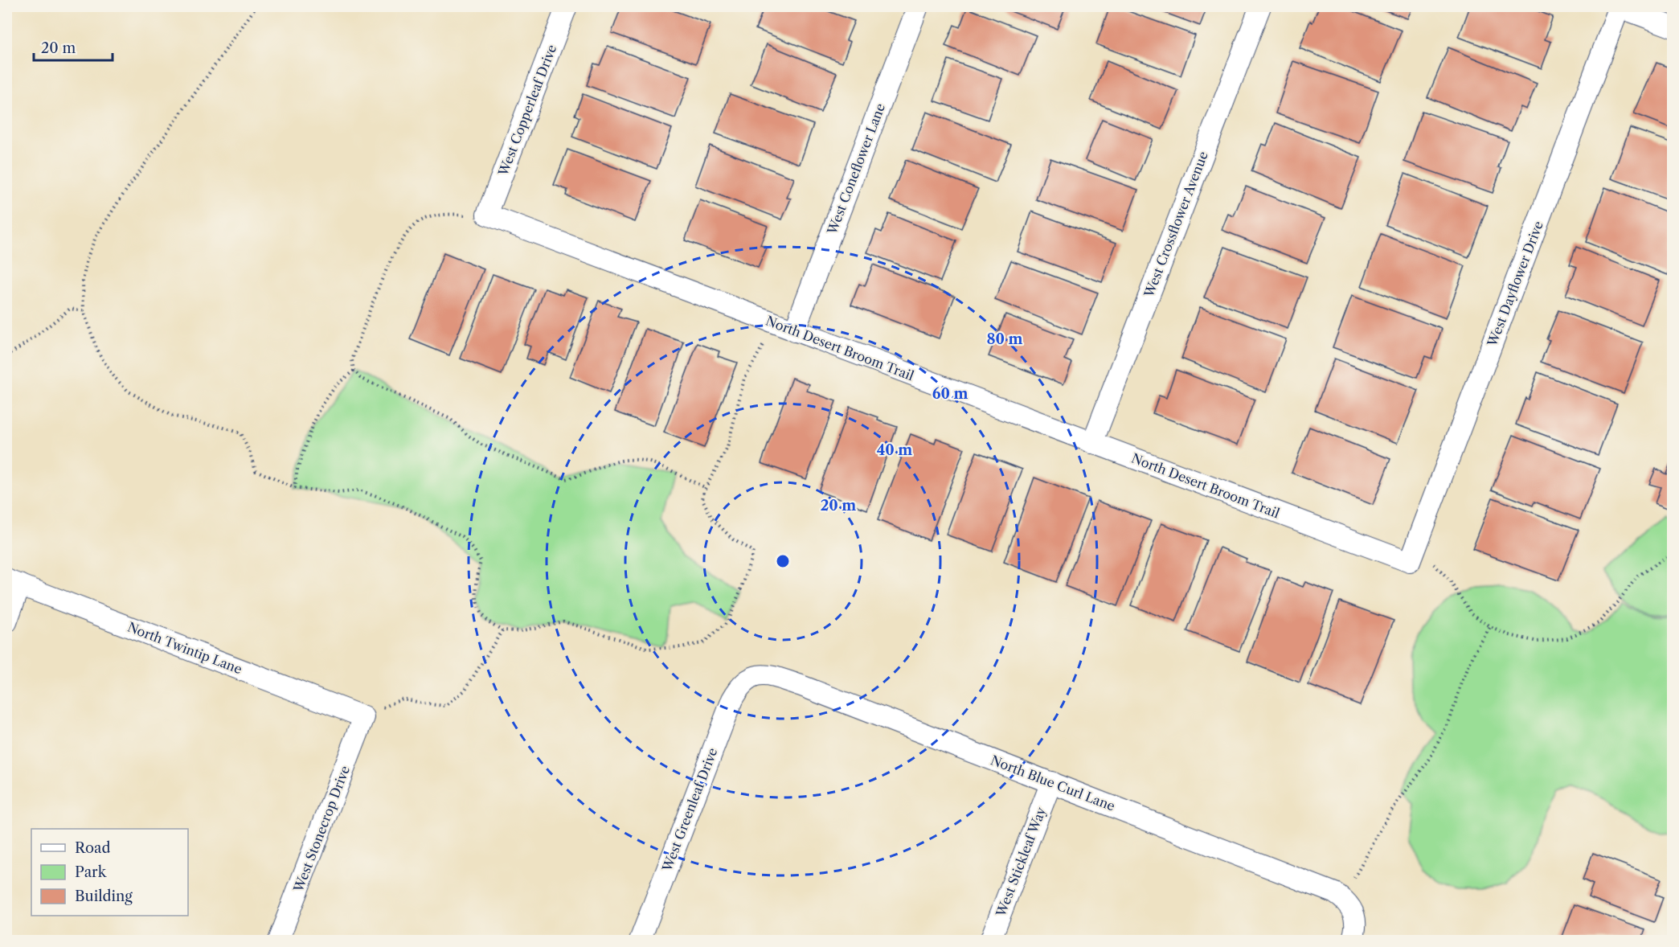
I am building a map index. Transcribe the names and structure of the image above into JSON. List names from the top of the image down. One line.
{"streets":{"street":["West Copperleaf Drive","West Coneflower Lane","West Crossflower Avenue","West Dayflower Drive","North Desert Broom Trail","North Twintip Lane","North Blue Curl Lane","West Greenleaf Drive","West Stonecrop Drive","West Stickleaf Way"]},"crossings":[["West Copperleaf Drive","North Desert Broom Trail"],["West Coneflower Lane","North Desert Broom Trail"],["West Crossflower Avenue","North Desert Broom Trail"],["West Dayflower Drive","North Desert Broom Trail"],["North Twintip Lane","West Stonecrop Drive"],["North Blue Curl Lane","West Greenleaf Drive"],["North Blue Curl Lane","West Stickleaf Way"]],"legend":["Road","Park","Building"],"scale_bar":"20 m","rings":["80 m","60 m","40 m","20 m"]}
